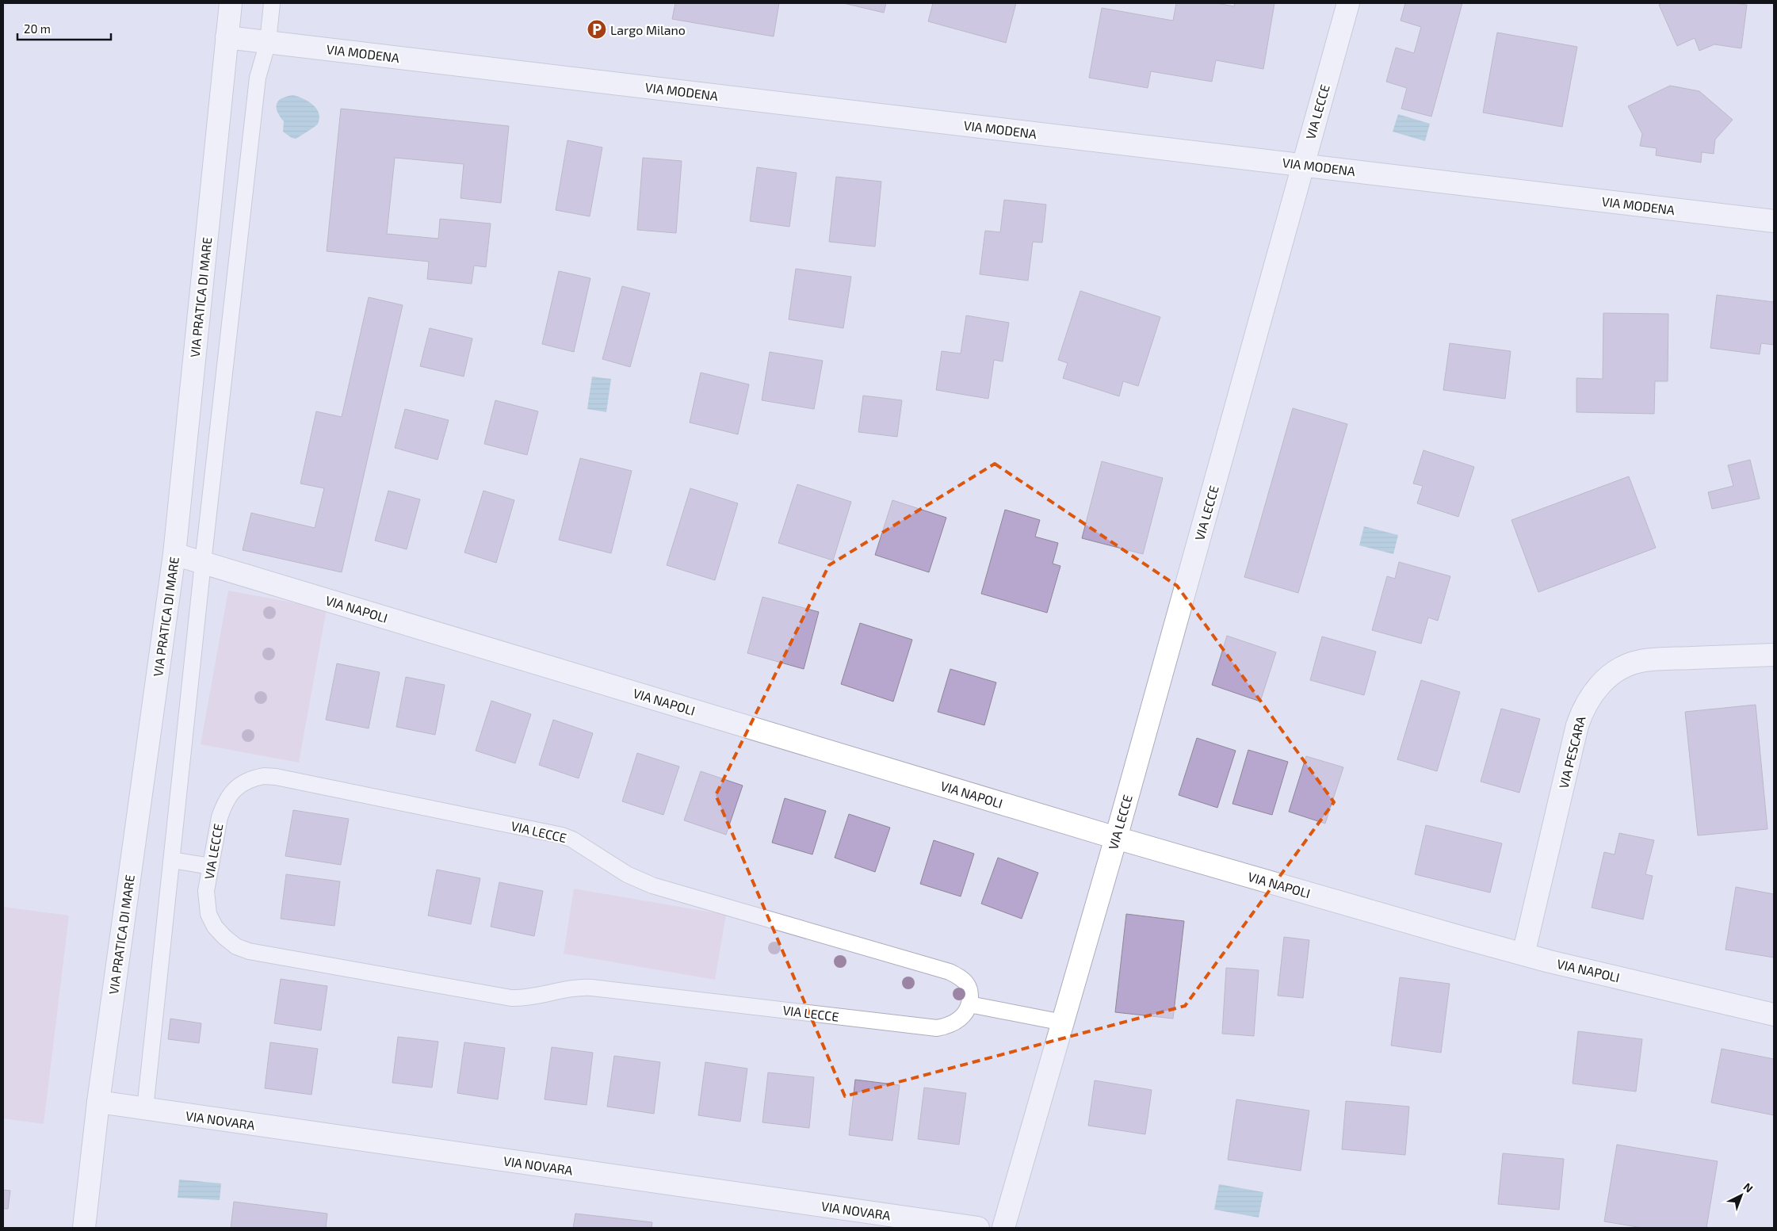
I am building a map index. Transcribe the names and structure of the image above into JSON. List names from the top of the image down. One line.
{"streets":{"street":["VIA MODENA","VIA LECCE","VIA PRATICA DI MARE","VIA NAPOLI","VIA PESCARA","VIA NOVARA"]},"crossings":[["VIA MODENA","VIA LECCE"],["VIA MODENA","VIA PRATICA DI MARE"],["VIA LECCE","VIA NAPOLI"],["VIA PRATICA DI MARE","VIA NAPOLI"],["VIA PRATICA DI MARE","VIA NOVARA"],["VIA NAPOLI","VIA PESCARA"]],"places":{"parking":["Largo Milano"]},"scale_bar":"20 m","north":"top right"}
